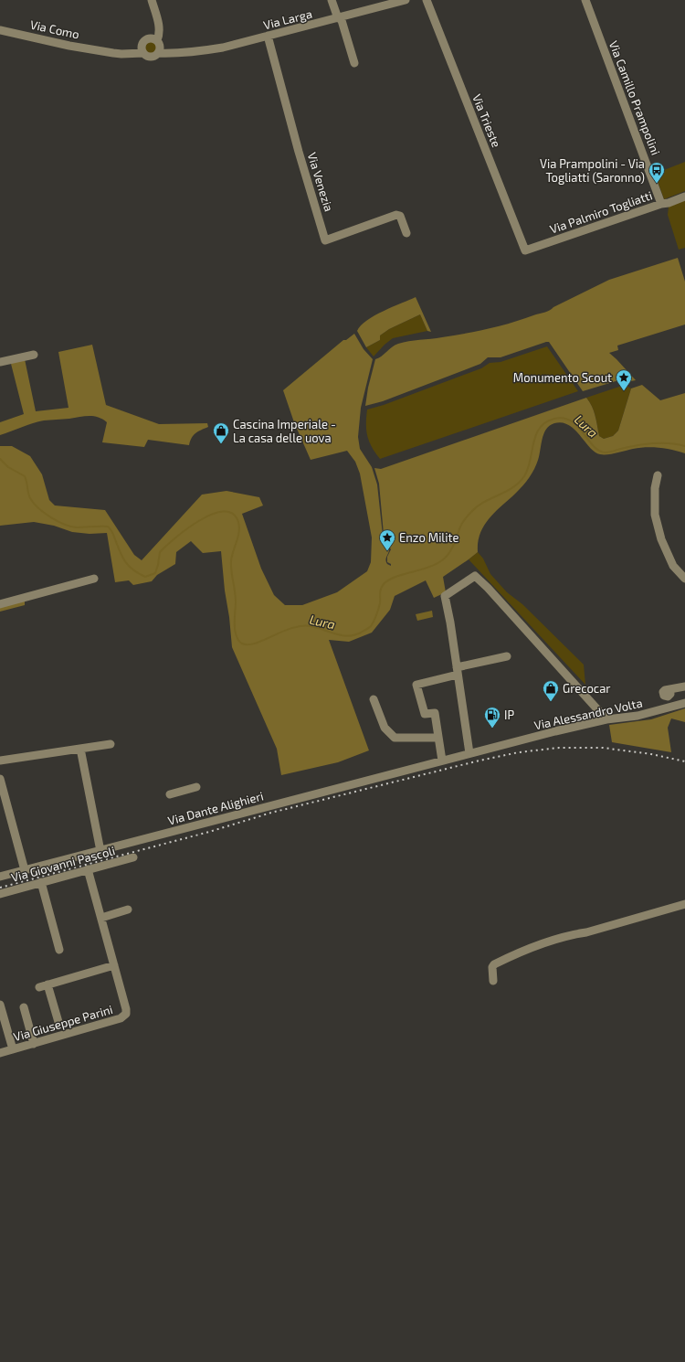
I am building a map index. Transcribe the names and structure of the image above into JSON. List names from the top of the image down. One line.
{"streets":{"street":["Via Larga","Via Como","Via Camillo Prampolini","Via Trieste","Via Venezia","Via Palmiro Togliatti","Via Alessandro Volta","Via Dante Alighieri","Via Giovanni Pascoli","Via Giuseppe Parini"]},"crossings":[["Via Larga","Via Como"],["Via Larga","Via Venezia"],["Via Camillo Prampolini","Via Palmiro Togliatti"],["Via Trieste","Via Palmiro Togliatti"],["Via Alessandro Volta","Via Dante Alighieri"],["Via Giovanni Pascoli","Via Giuseppe Parini"]],"water":["Lura"],"places":{"bus stop":["Via Prampolini - Via Togliatti (Saronno)"],"place":["Monumento Scout","Enzo Milite"],"shop":["Cascina Imperiale - La casa delle uova","Grecocar"],"fuel station":["IP"]}}
